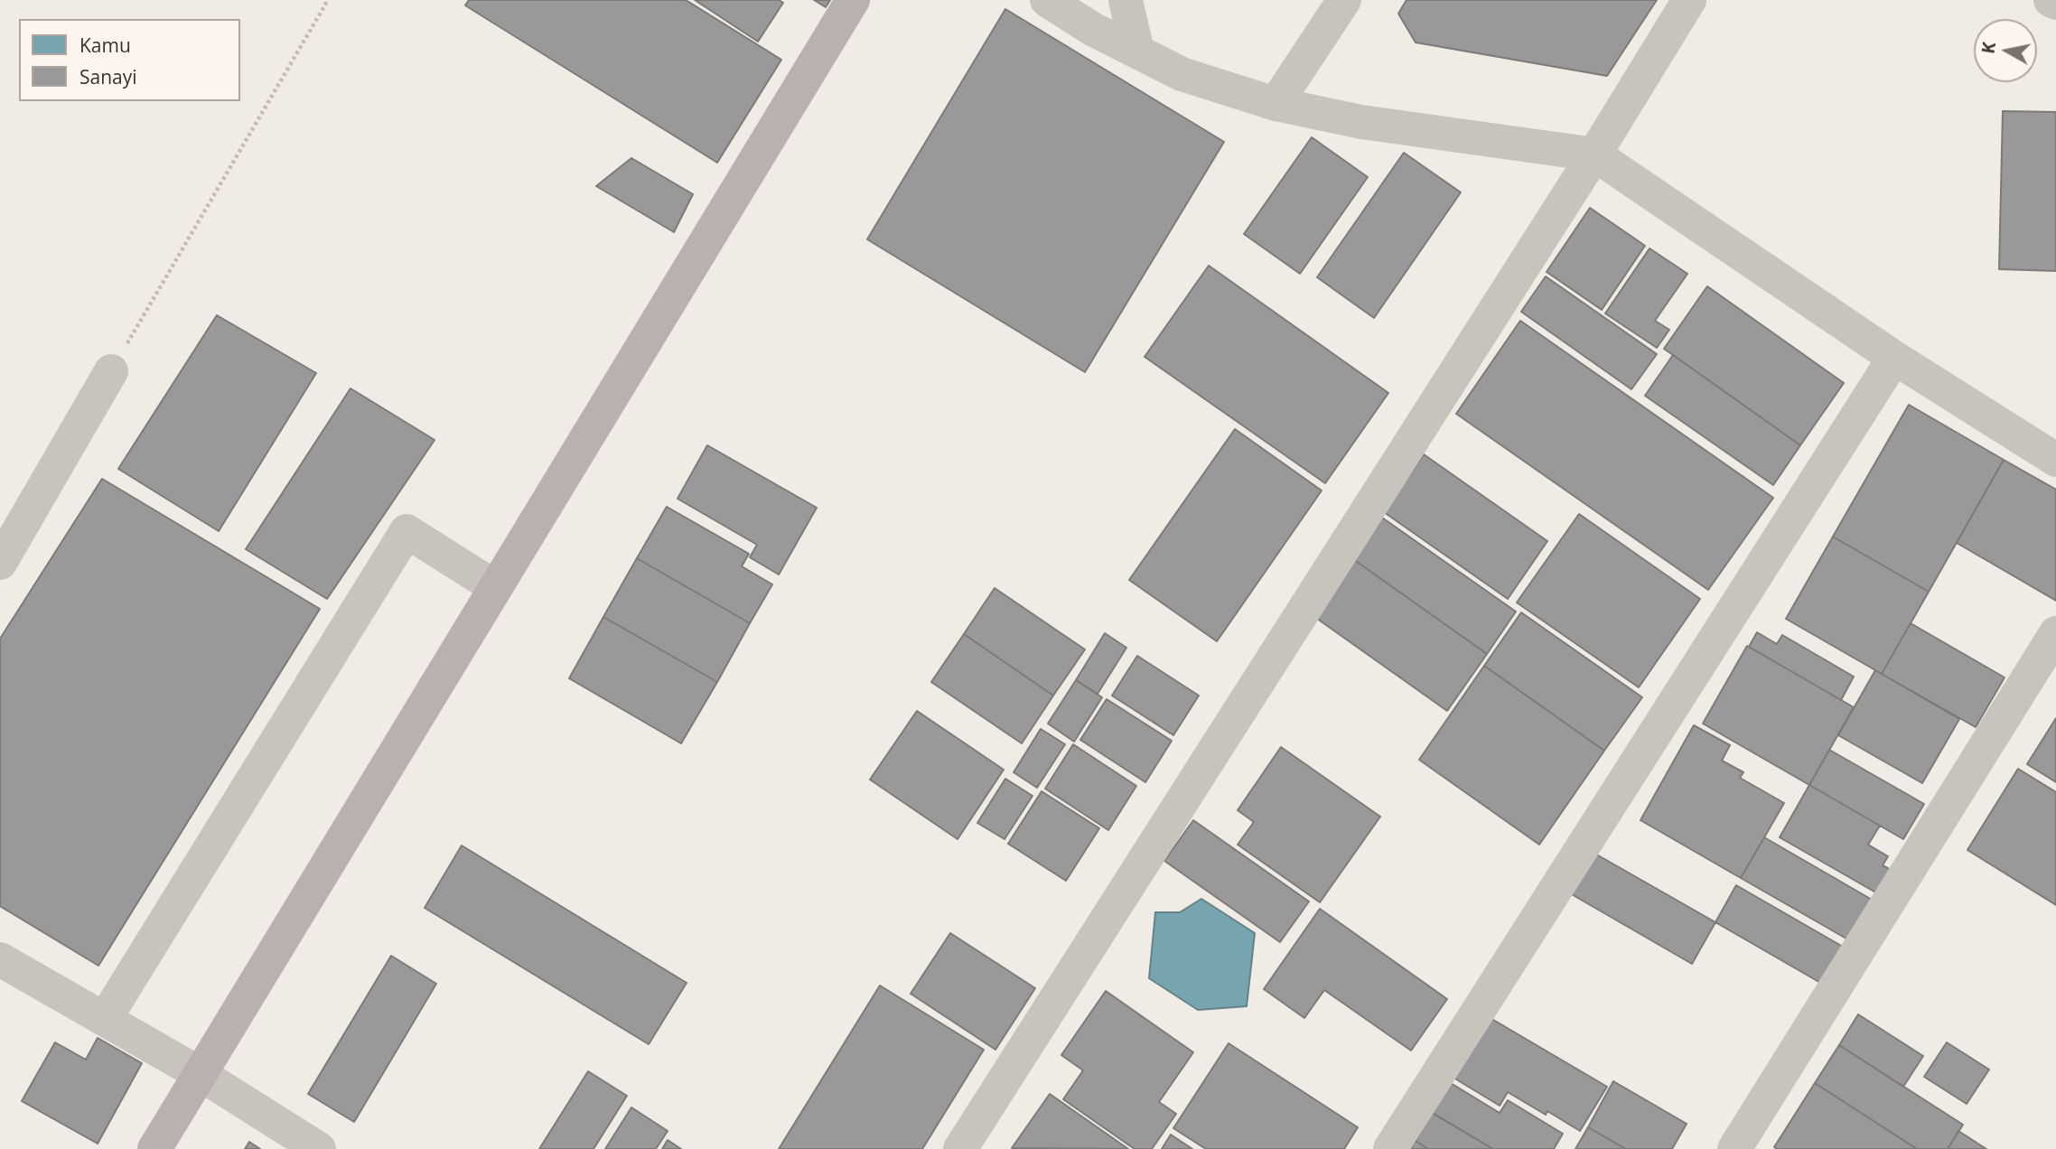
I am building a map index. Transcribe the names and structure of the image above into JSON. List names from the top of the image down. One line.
{"legend":["Kamu","Sanayi"],"north":"left"}
